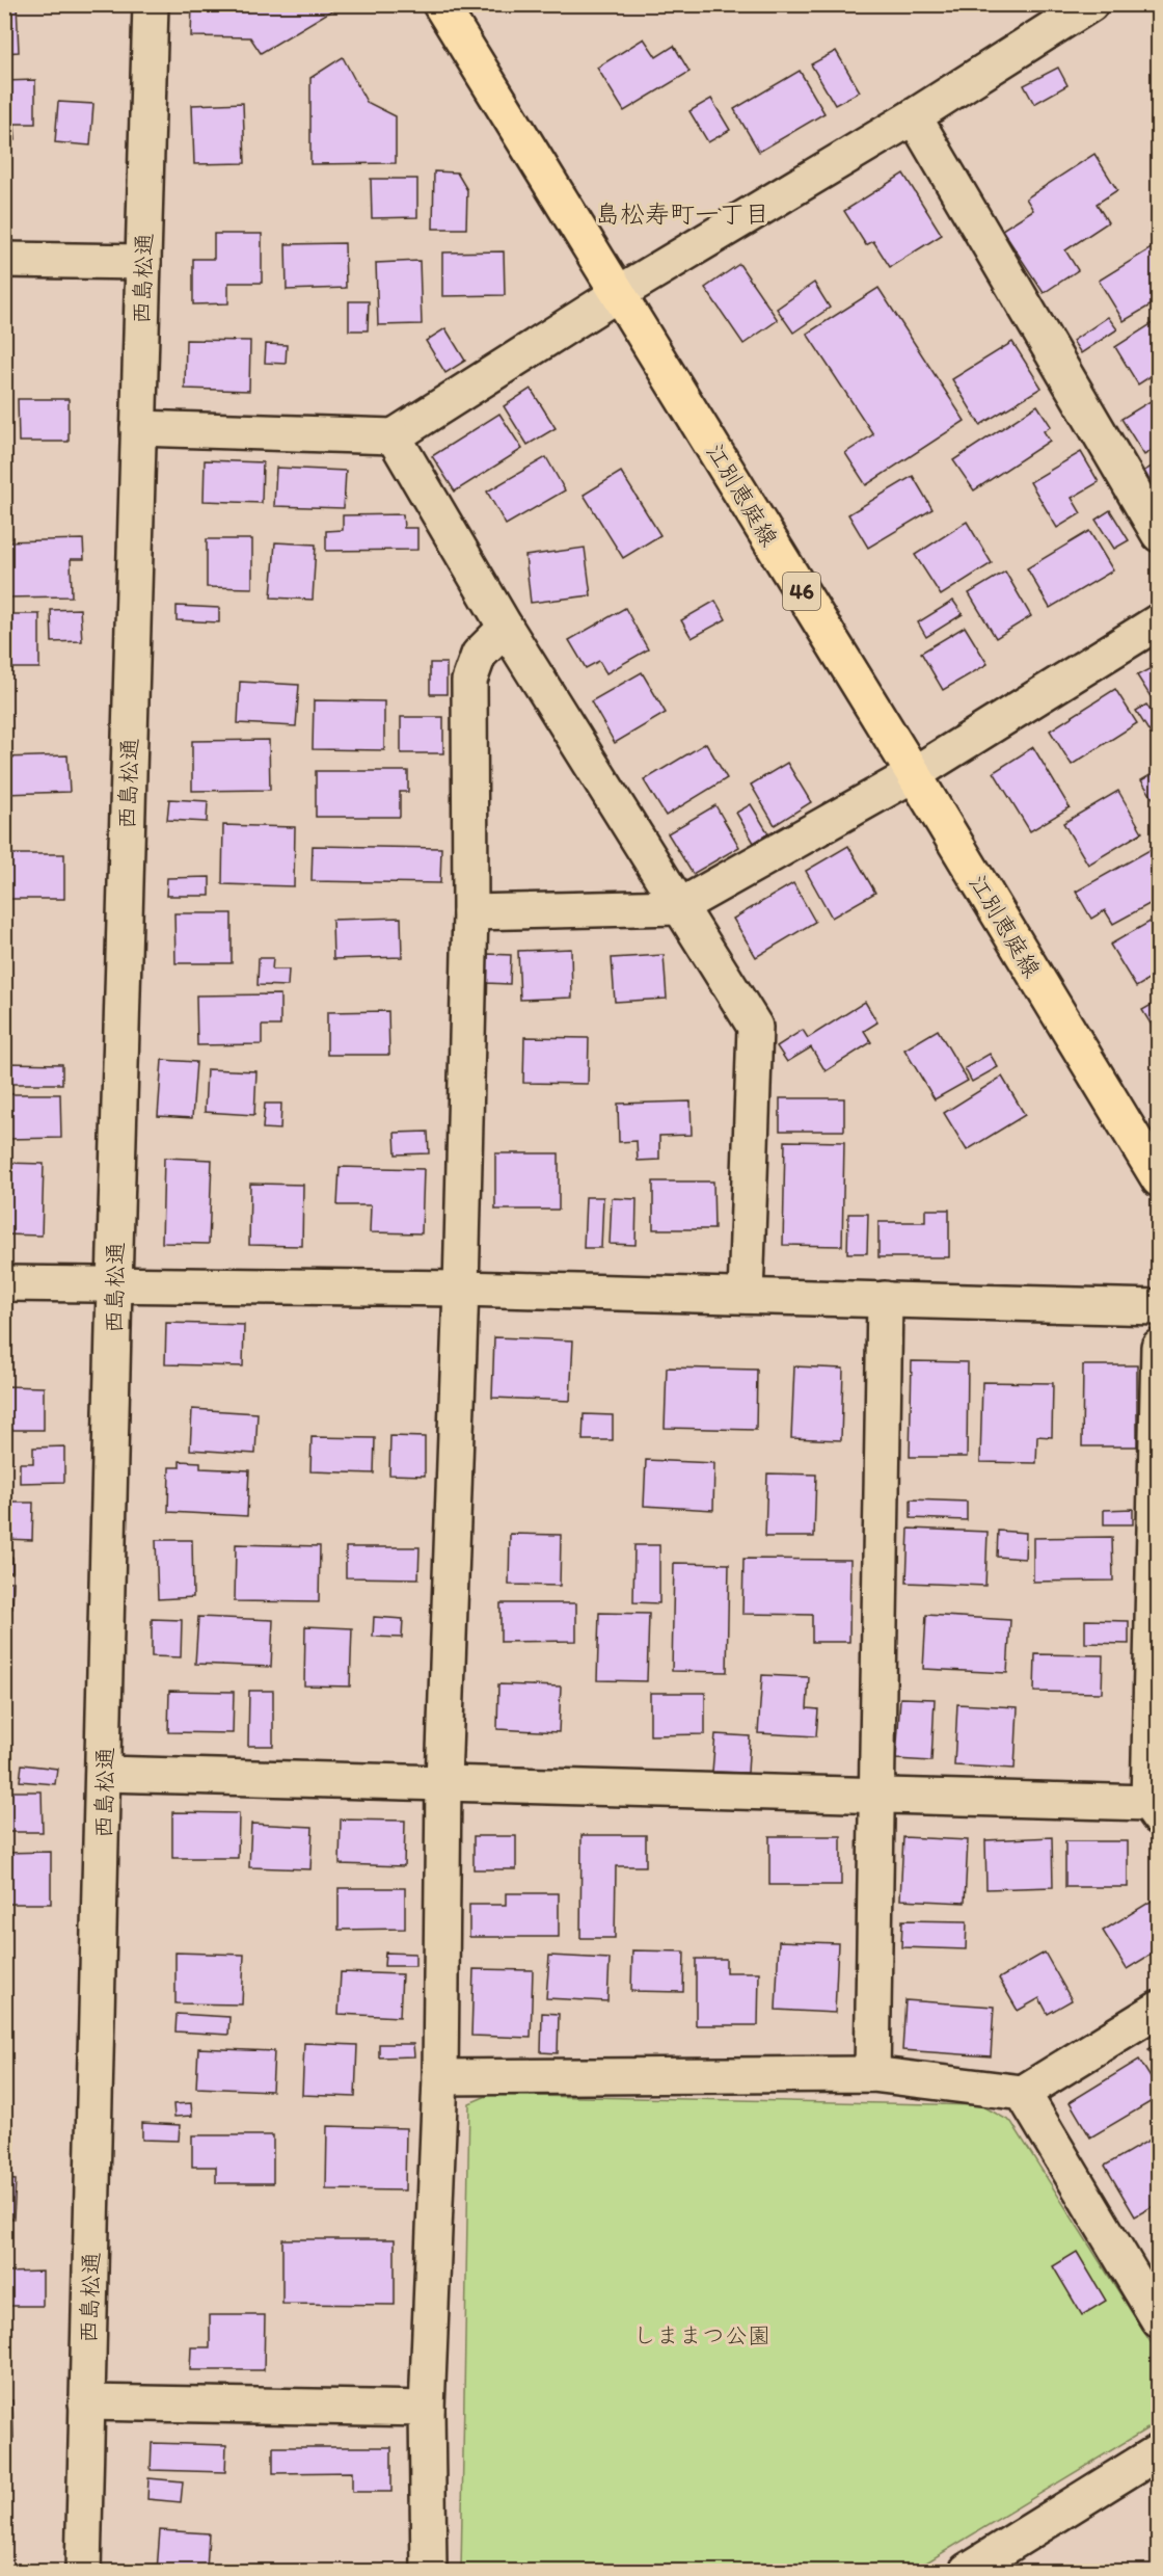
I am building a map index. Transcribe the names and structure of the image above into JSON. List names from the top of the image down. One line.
{"streets":{"main road":["江別恵庭線","46"],"street":["西島松通"]},"districts":["島松寿町一丁目"],"parks":["しままつ公園"]}
